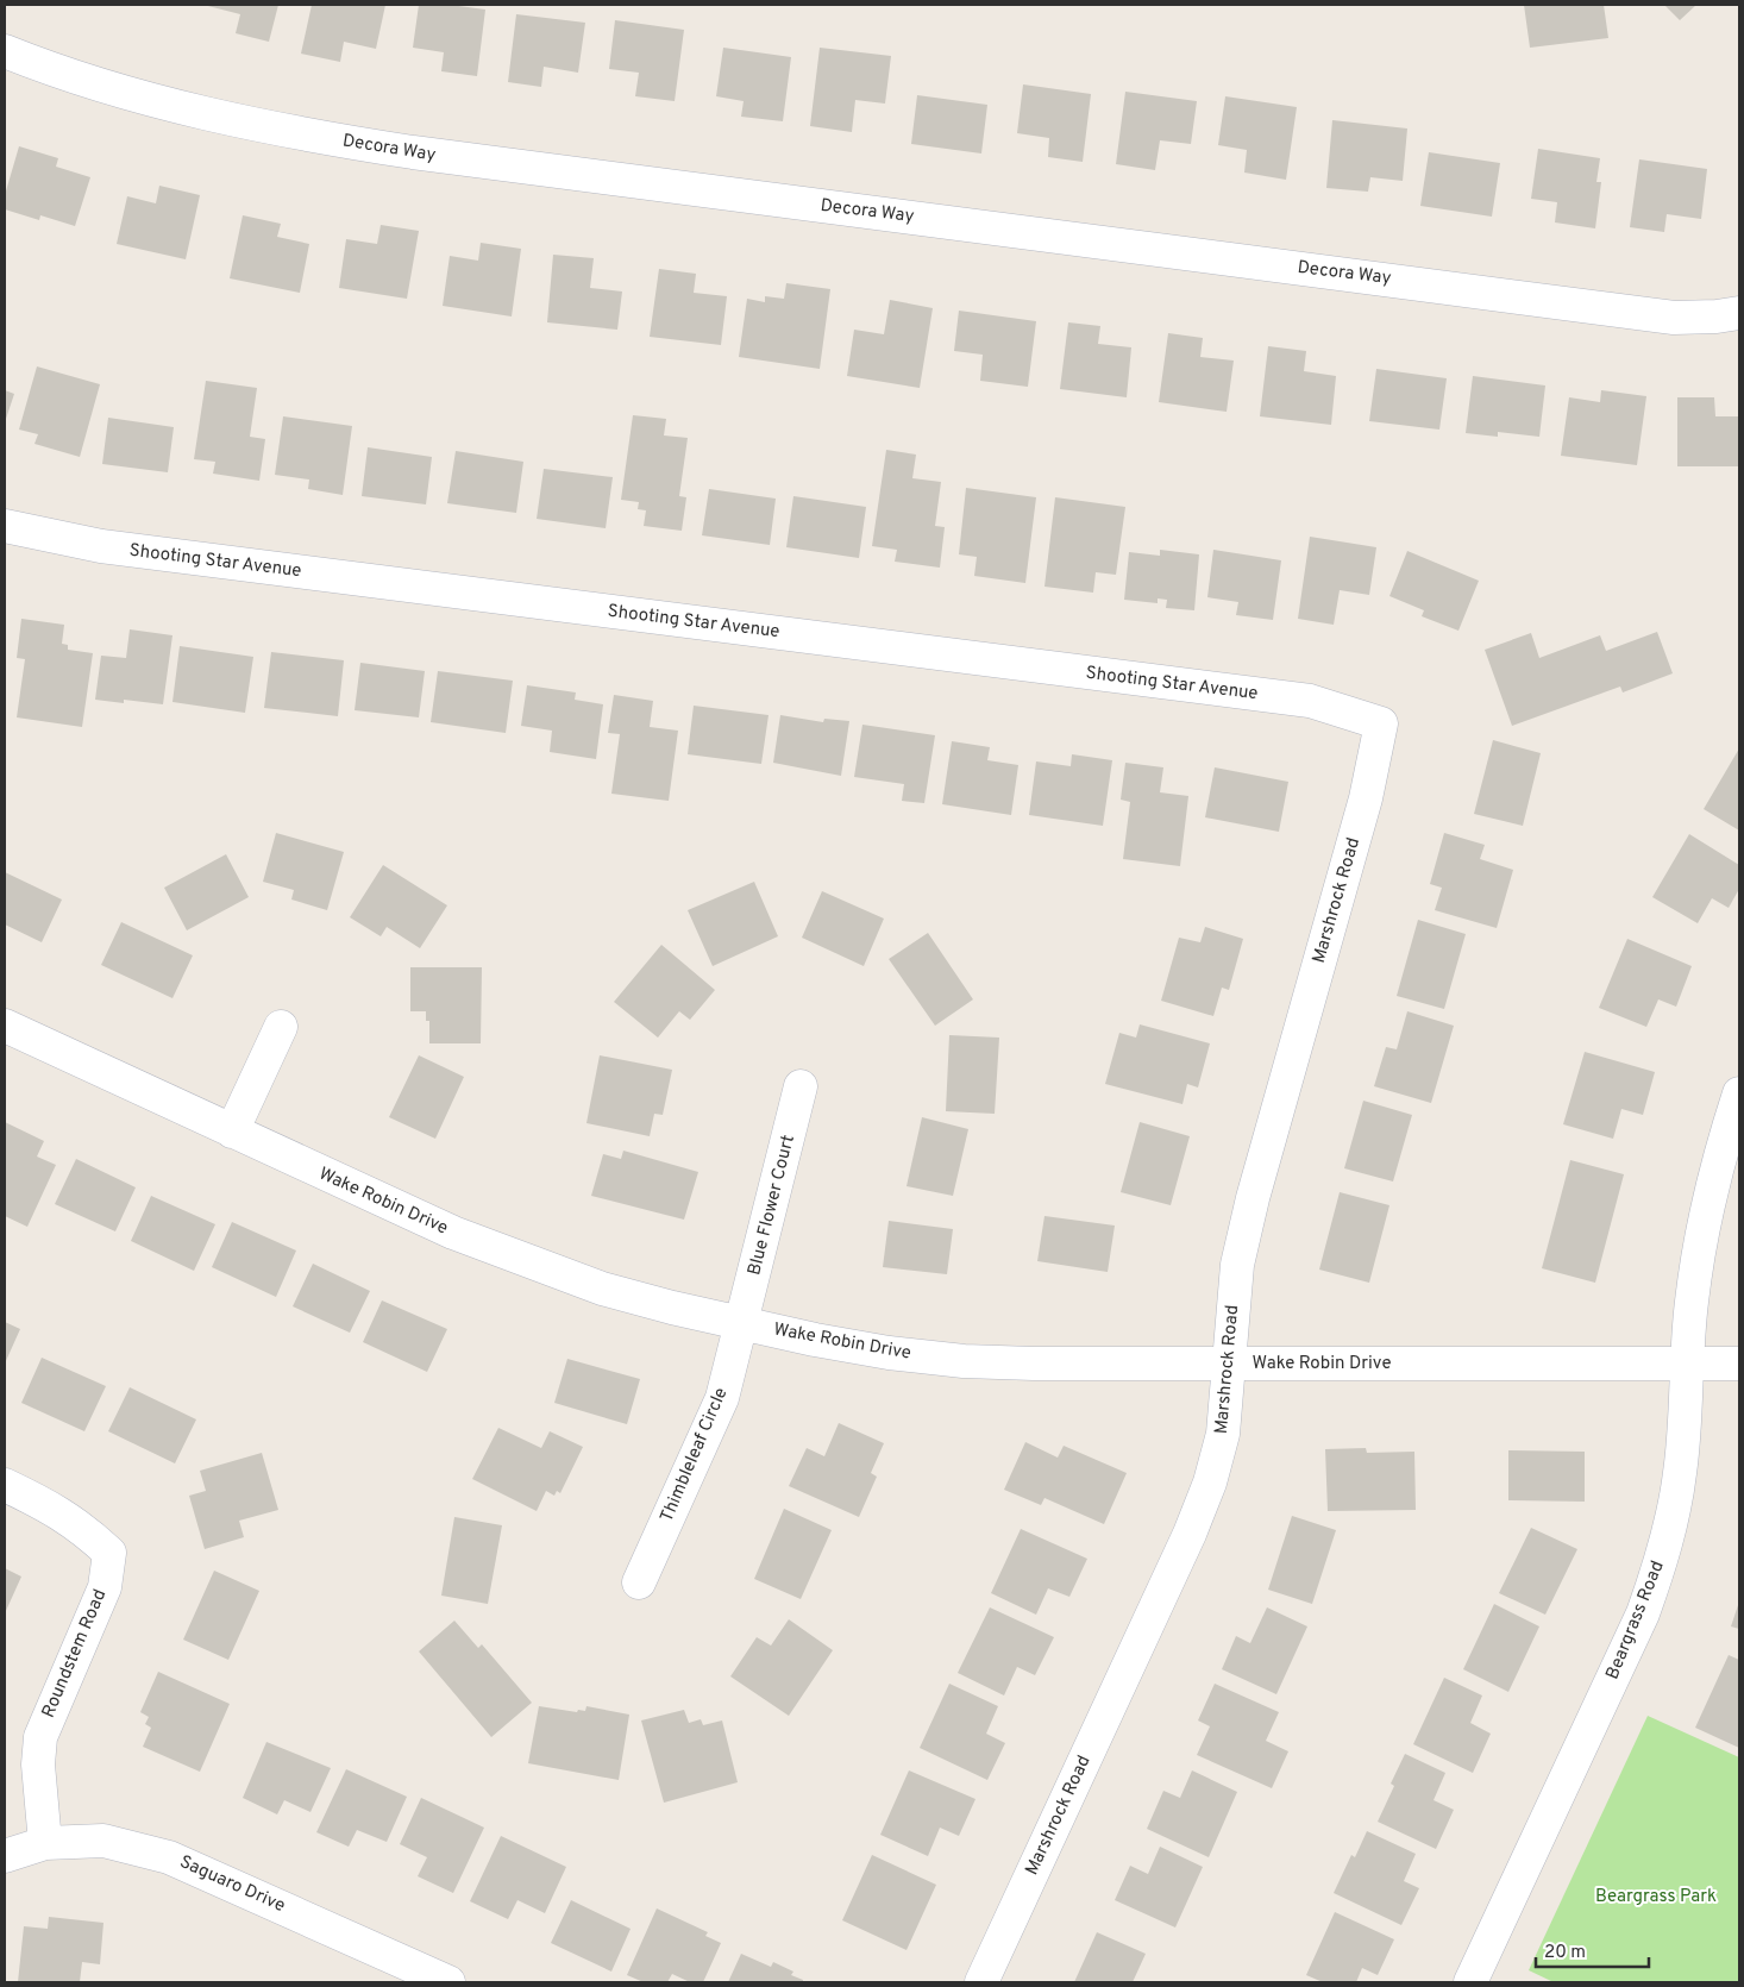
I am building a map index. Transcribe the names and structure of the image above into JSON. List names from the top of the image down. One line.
{"streets":{"street":["Decora Way","Shooting Star Avenue","Marshrock Road","Wake Robin Drive","Blue Flower Court","Thimbleleaf Circle","Beargrass Road","Roundstem Road","Saguaro Drive"]},"crossings":[["Shooting Star Avenue","Marshrock Road"],["Marshrock Road","Wake Robin Drive"],["Wake Robin Drive","Blue Flower Court"],["Wake Robin Drive","Thimbleleaf Circle"],["Wake Robin Drive","Beargrass Road"],["Blue Flower Court","Thimbleleaf Circle"],["Roundstem Road","Saguaro Drive"]],"parks":["Beargrass Park"],"scale_bar":"20 m"}
